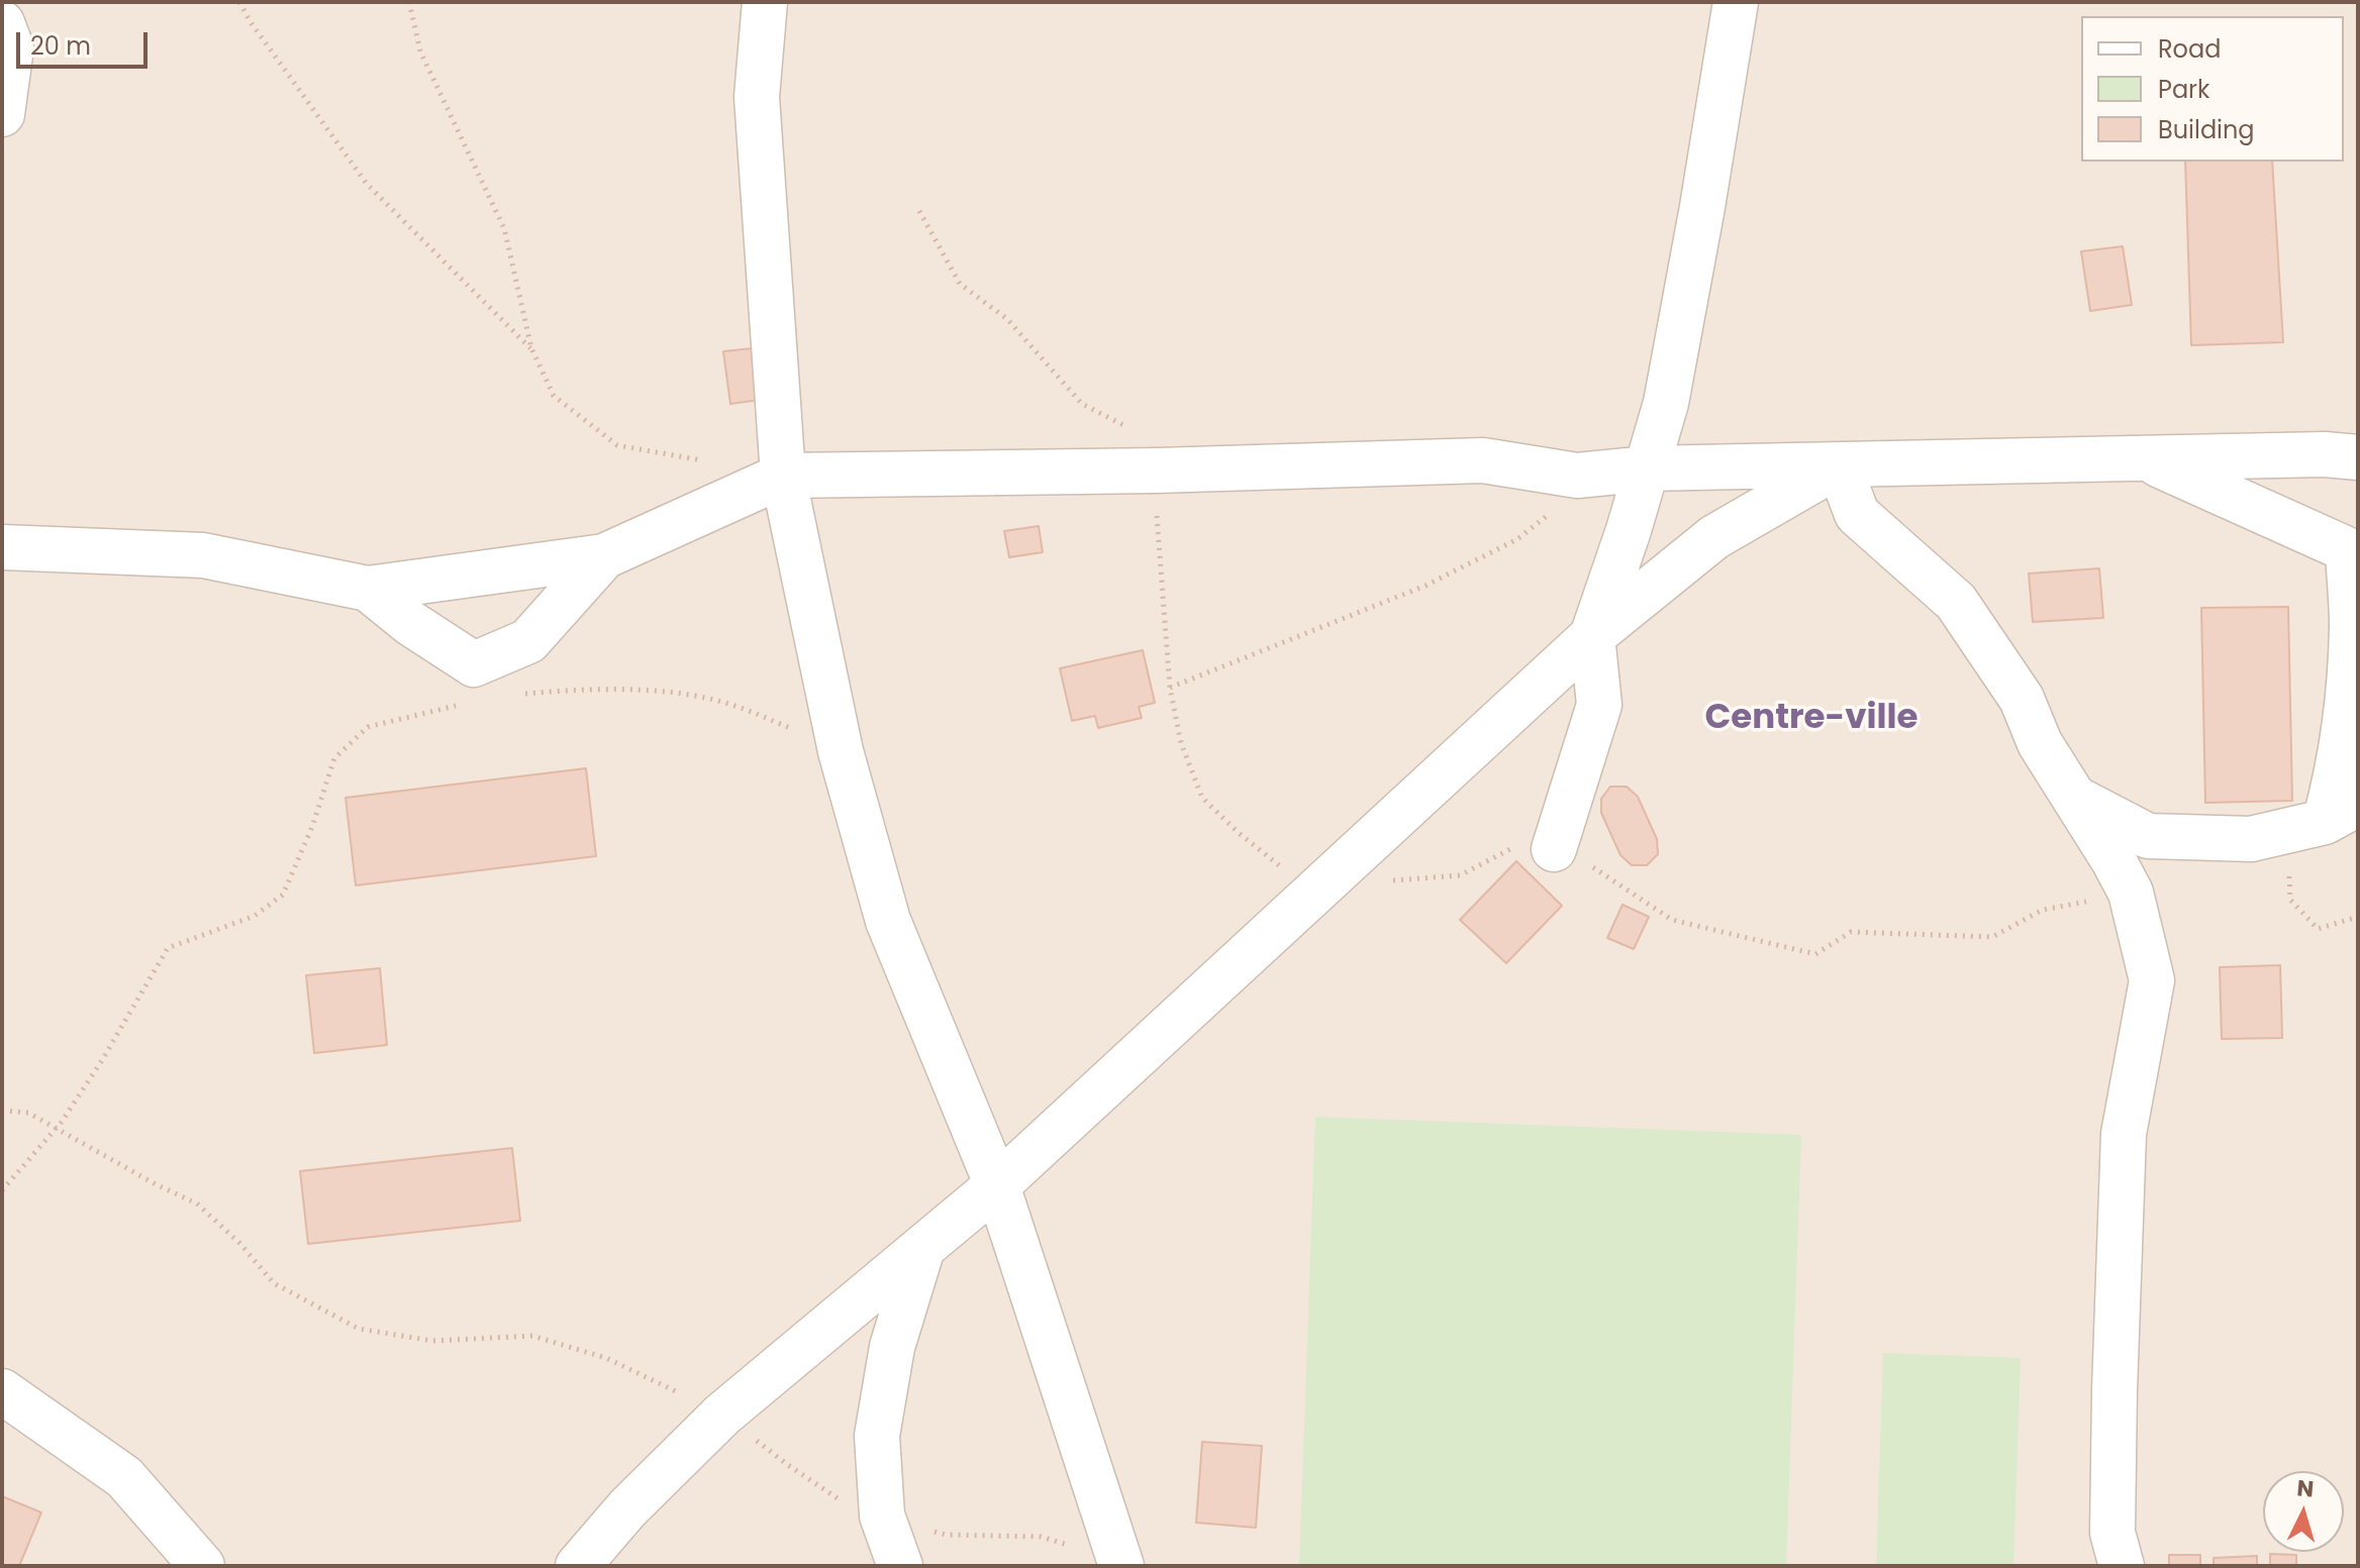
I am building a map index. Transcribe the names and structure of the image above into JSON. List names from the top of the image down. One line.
{"districts":["Centre-ville"],"legend":["Road","Park","Building"],"scale_bar":"20 m","north":"top"}
